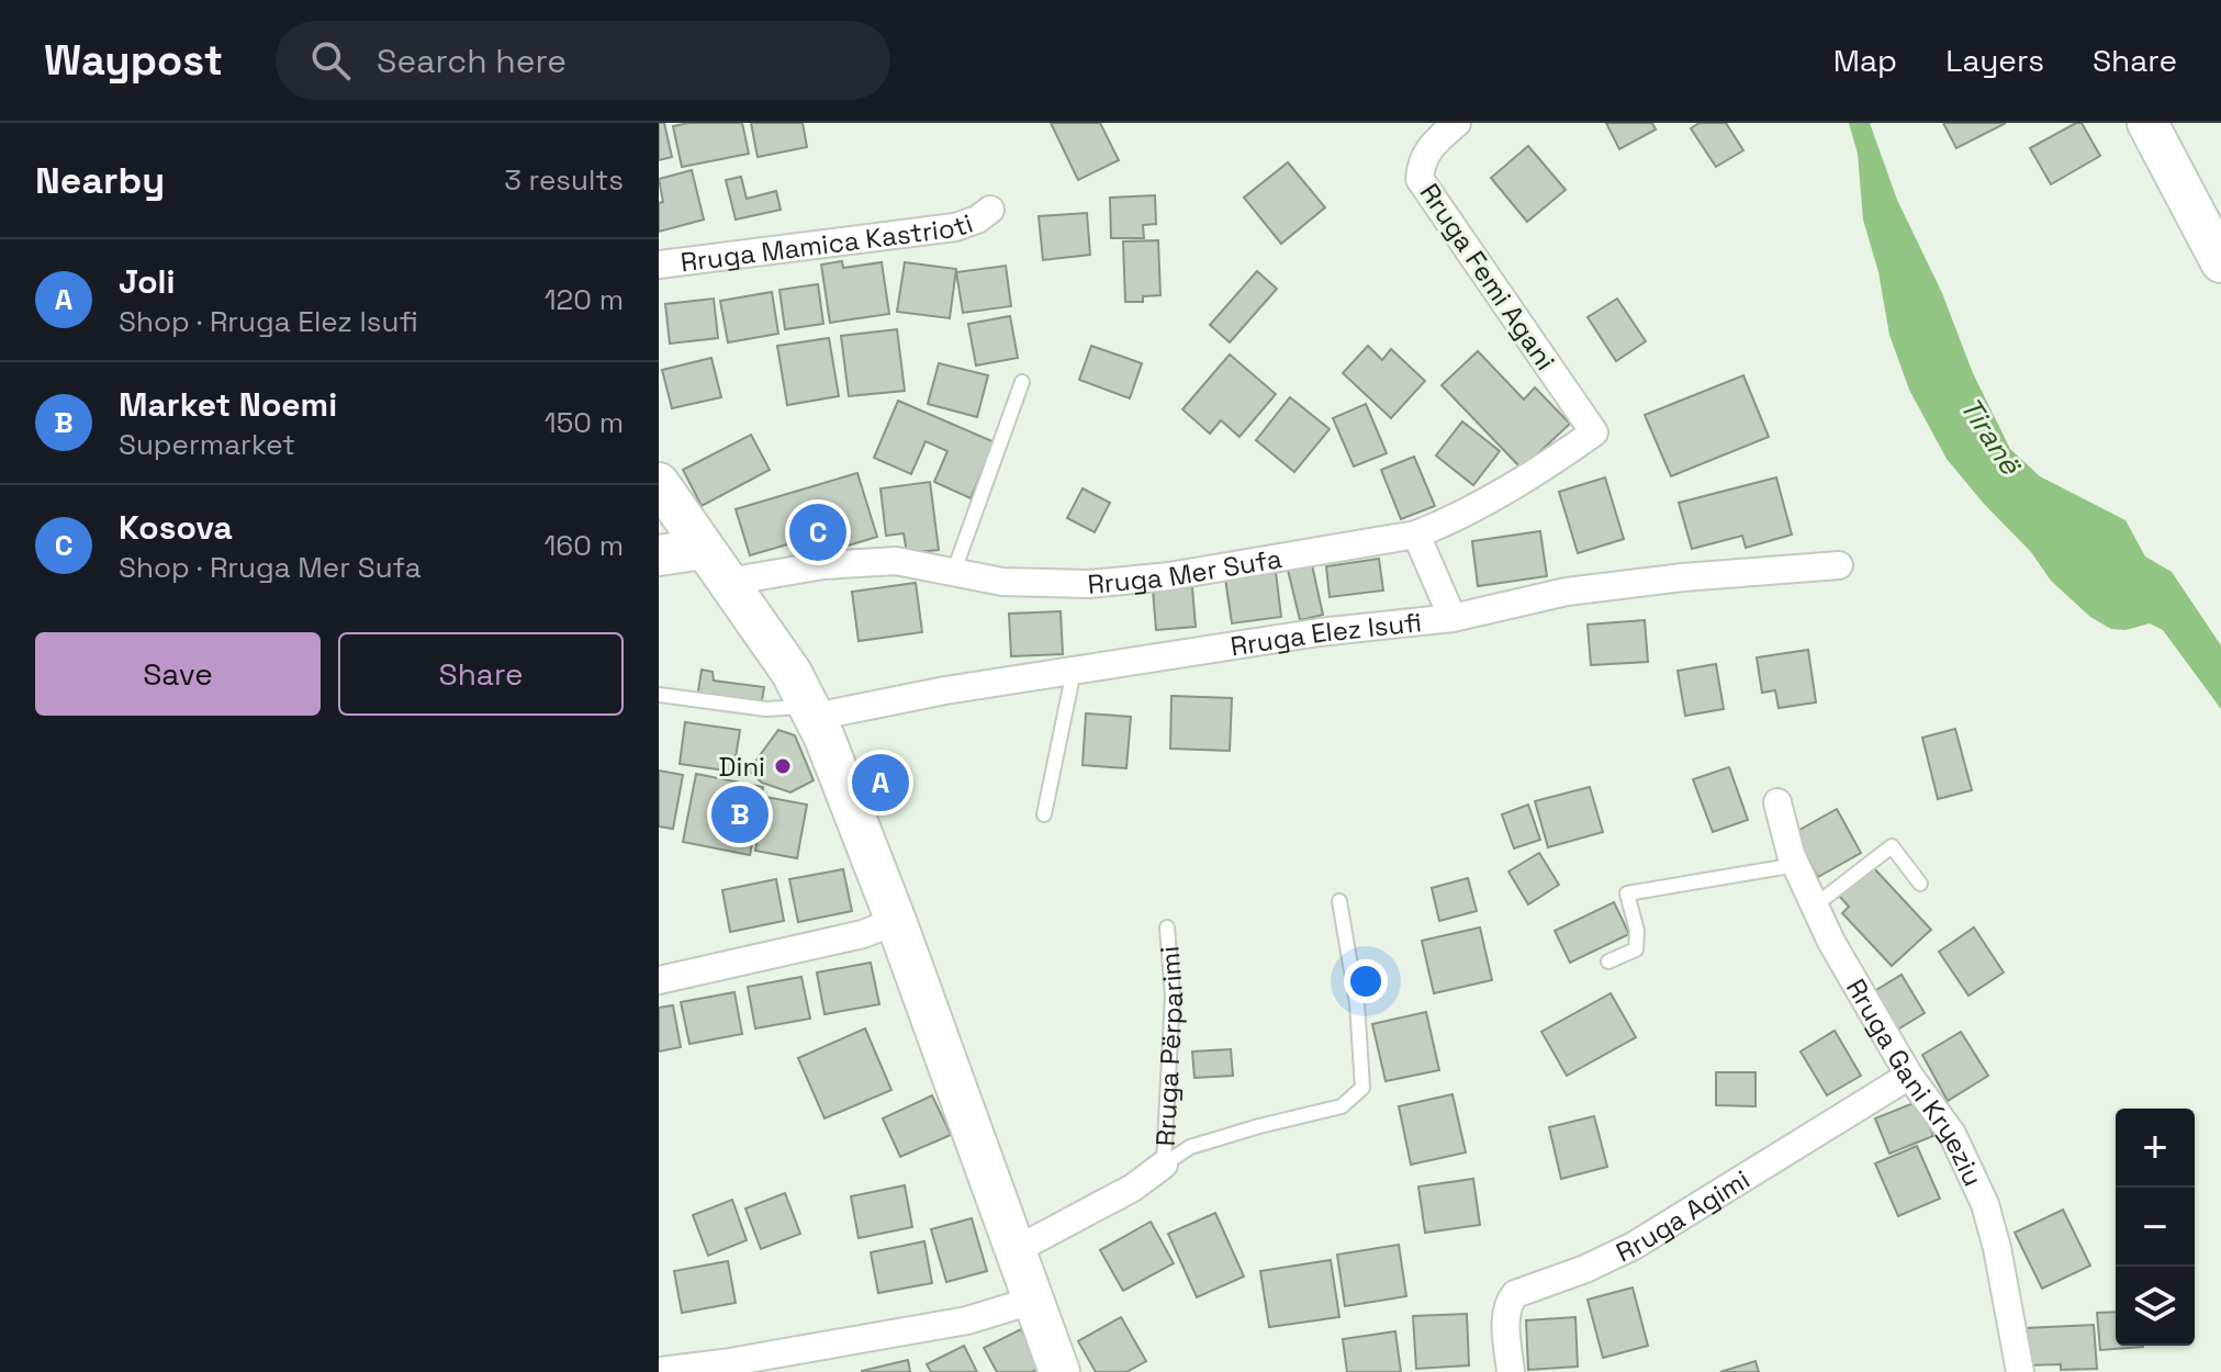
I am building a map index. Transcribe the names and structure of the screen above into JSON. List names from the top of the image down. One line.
{"streets":{"street":["Rruga Mamica Kastrioti","Rruga Femi Agani","Rruga Mer Sufa","Rruga Elez Isufi","Rruga Përparimi","Rruga Gani Kryeziu","Rruga Agimi"]},"crossings":[["Rruga Femi Agani","Rruga Mer Sufa"],["Rruga Gani Kryeziu","Rruga Agimi"]],"water":["Tiranë"],"places":["Dini"],"page":{"header":"Waypost","search":"Search here","nav":["Map","Layers","Share"],"heading":["Nearby","3 results"],"list":[{"mark":"A","name":"Joli","note":"Shop · Rruga Elez Isufi","value":"120 m"},{"mark":"B","name":"Market Noemi","note":"Supermarket","value":"150 m"},{"mark":"C","name":"Kosova","note":"Shop · Rruga Mer Sufa","value":"160 m"}],"pins":["C","A","B"],"buttons":["Save","Share"],"map_buttons":["+","−"]}}
